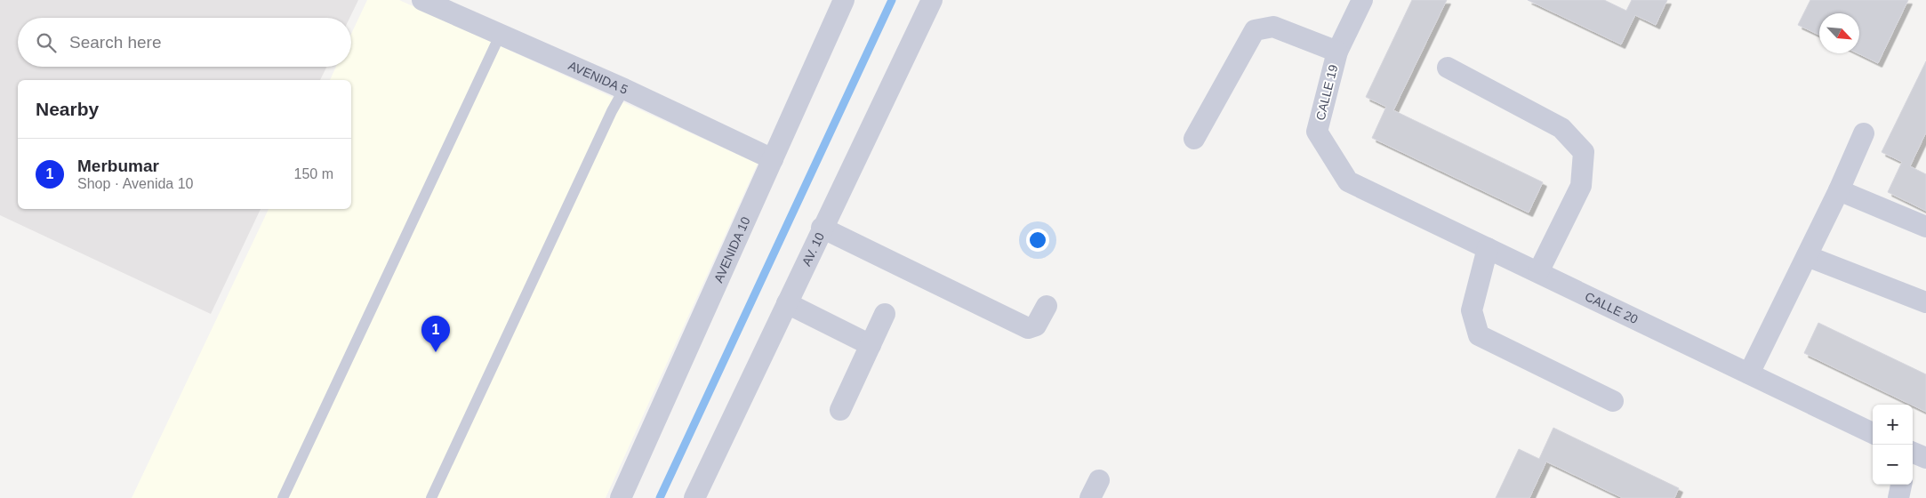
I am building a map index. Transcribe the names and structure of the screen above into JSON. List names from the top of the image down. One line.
{"streets":{"street":["AVENIDA 5","CALLE 19","AVENIDA 10","AV. 10","CALLE 20"]},"crossings":[["AVENIDA 5","AVENIDA 10"],["CALLE 19","CALLE 20"]],"north":"bottom right","page":{"search":"Search here","heading":"Nearby","list":[{"mark":"1","name":"Merbumar","note":"Shop · Avenida 10","value":"150 m"}],"pins":"1","map_buttons":["+","−"]}}
